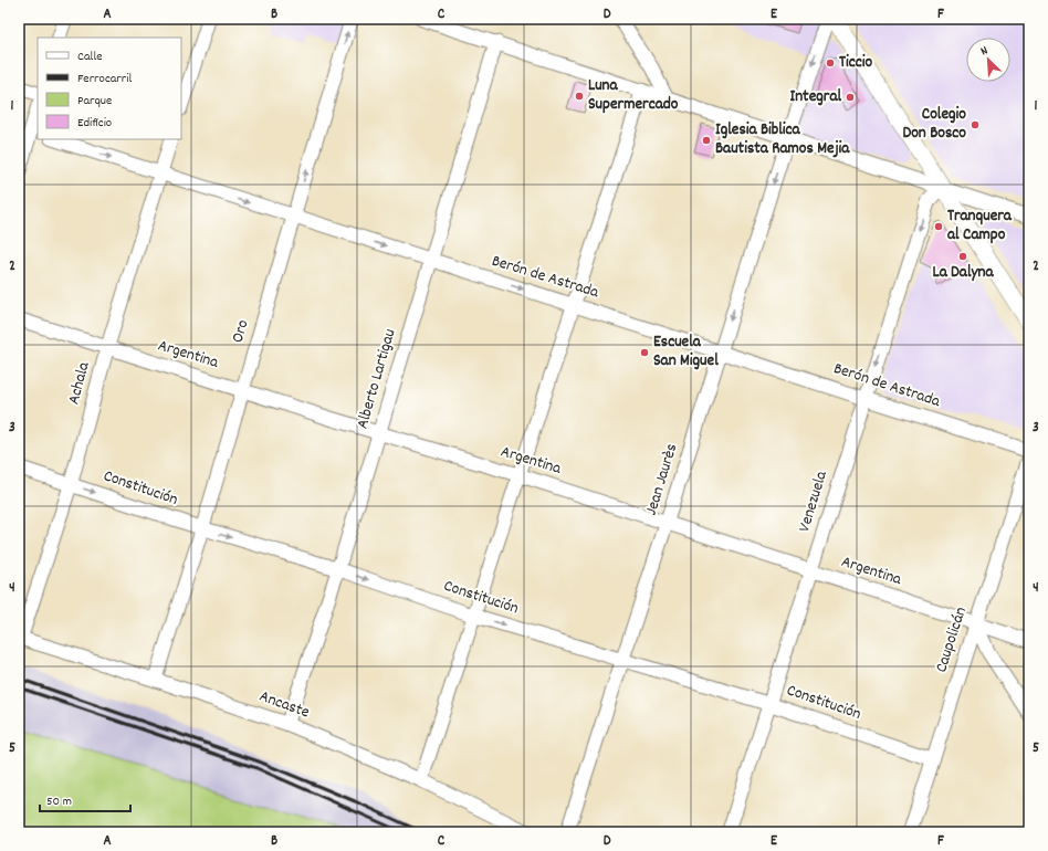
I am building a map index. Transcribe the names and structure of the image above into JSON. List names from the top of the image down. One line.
{"streets":{"street":["Berón de Astrada","Oro","Argentina","Alberto Lartigau","Achala","Jean Jaurès","Constitución","Venezuela","Caupolicán","Ancaste"]},"crossings":[["Berón de Astrada","Oro"],["Berón de Astrada","Alberto Lartigau"],["Berón de Astrada","Achala"],["Berón de Astrada","Jean Jaurès"],["Berón de Astrada","Venezuela"],["Oro","Argentina"],["Oro","Constitución"],["Oro","Ancaste"],["Argentina","Alberto Lartigau"],["Argentina","Achala"],["Argentina","Jean Jaurès"],["Argentina","Venezuela"],["Argentina","Caupolicán"],["Alberto Lartigau","Constitución"],["Alberto Lartigau","Ancaste"],["Achala","Constitución"],["Achala","Ancaste"],["Jean Jaurès","Constitución"],["Constitución","Venezuela"],["Constitución","Caupolicán"]],"one_way":["Berón de Astrada","Jean Jaurès","Constitución"],"places":["Ticcio","Luna Supermercado","Integral","Colegio Don Bosco","Iglesia Biblica Bautista Ramos Mejia","Tranquera al Campo","La Dalyna","Escuela San Miguel"],"legend":["Calle","Ferrocarril","Parque","Edificio"],"scale_bar":"50 m","north":"top left","grid":{"columns":["A","B","C","D","E","F"],"rows":["1","2","3","4","5"]}}
